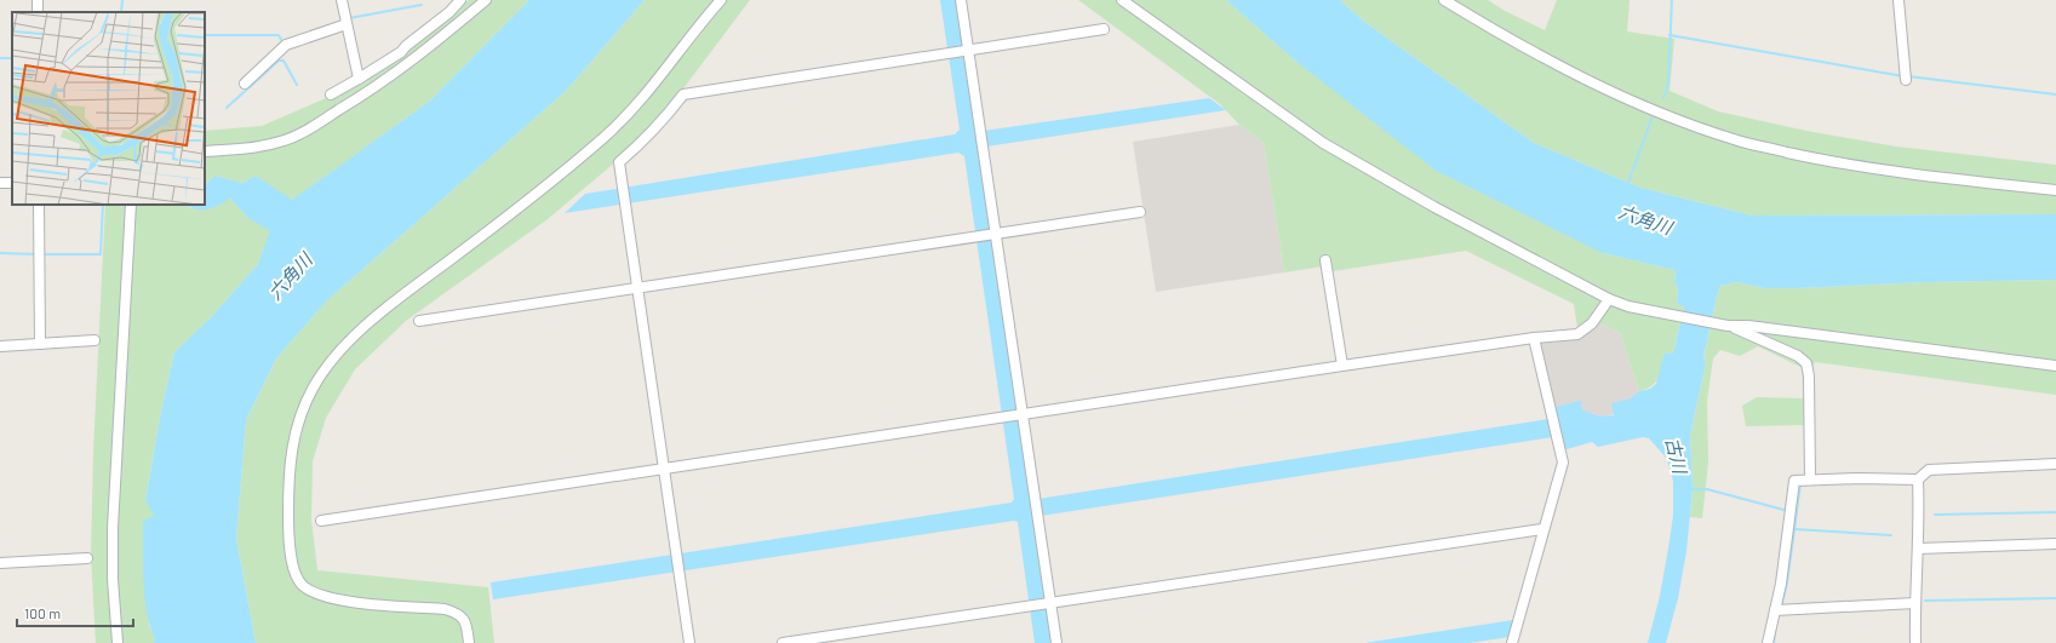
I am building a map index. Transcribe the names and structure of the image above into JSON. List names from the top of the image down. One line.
{"water":["六角川","古川"],"scale_bar":"100 m"}
